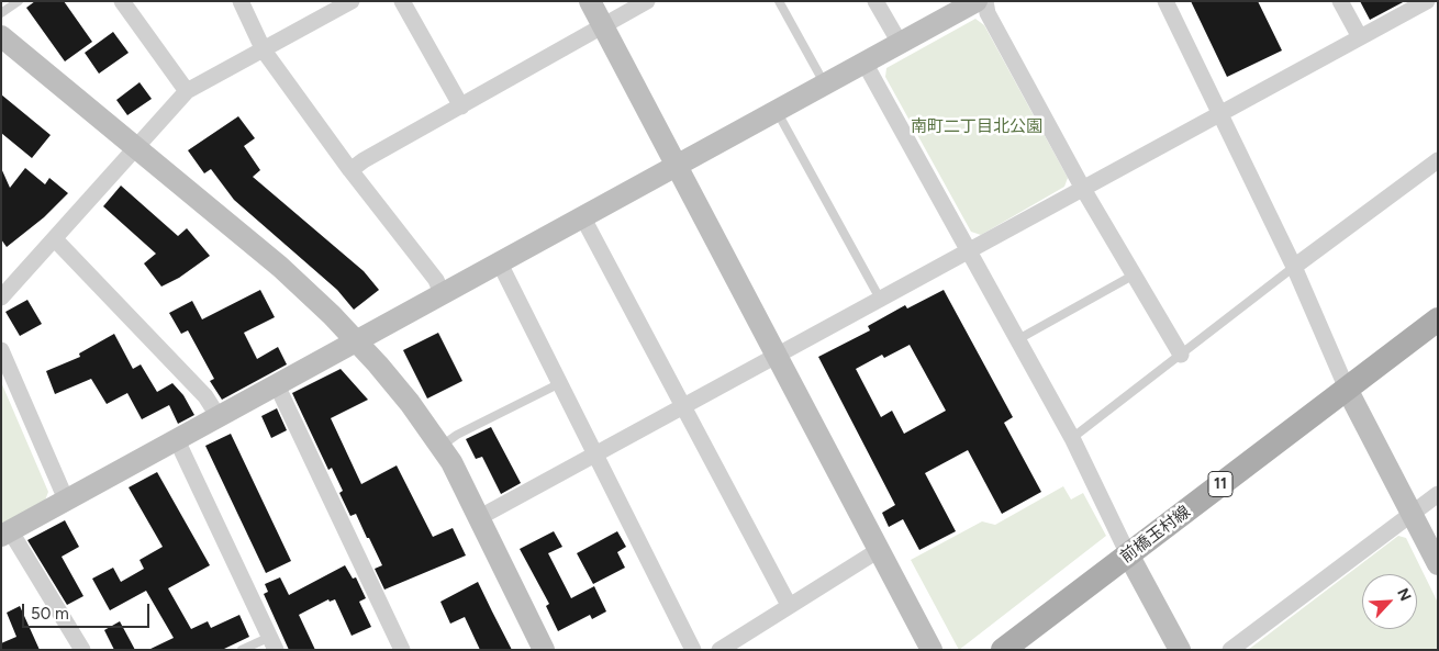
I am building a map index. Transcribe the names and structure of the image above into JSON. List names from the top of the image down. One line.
{"streets":{"main road":["11","前橋玉村線"]},"parks":["南町二丁目北公園"],"scale_bar":"50 m","north":"top right"}
